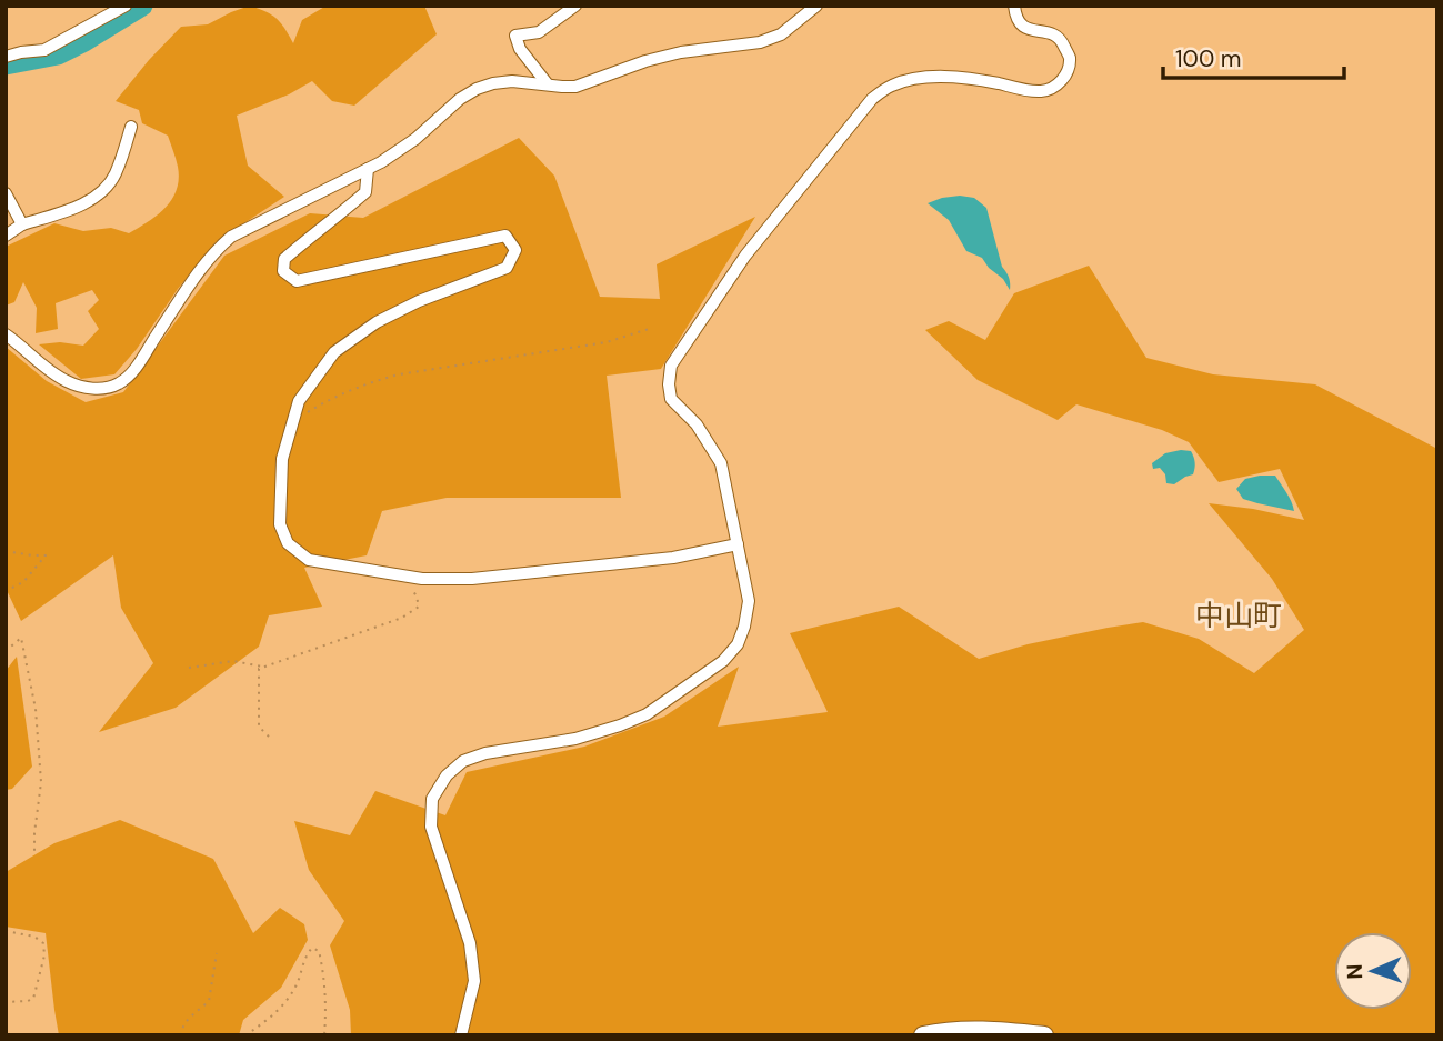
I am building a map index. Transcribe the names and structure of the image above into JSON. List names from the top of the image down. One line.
{"districts":["中山町"],"scale_bar":"100 m","north":"left"}
